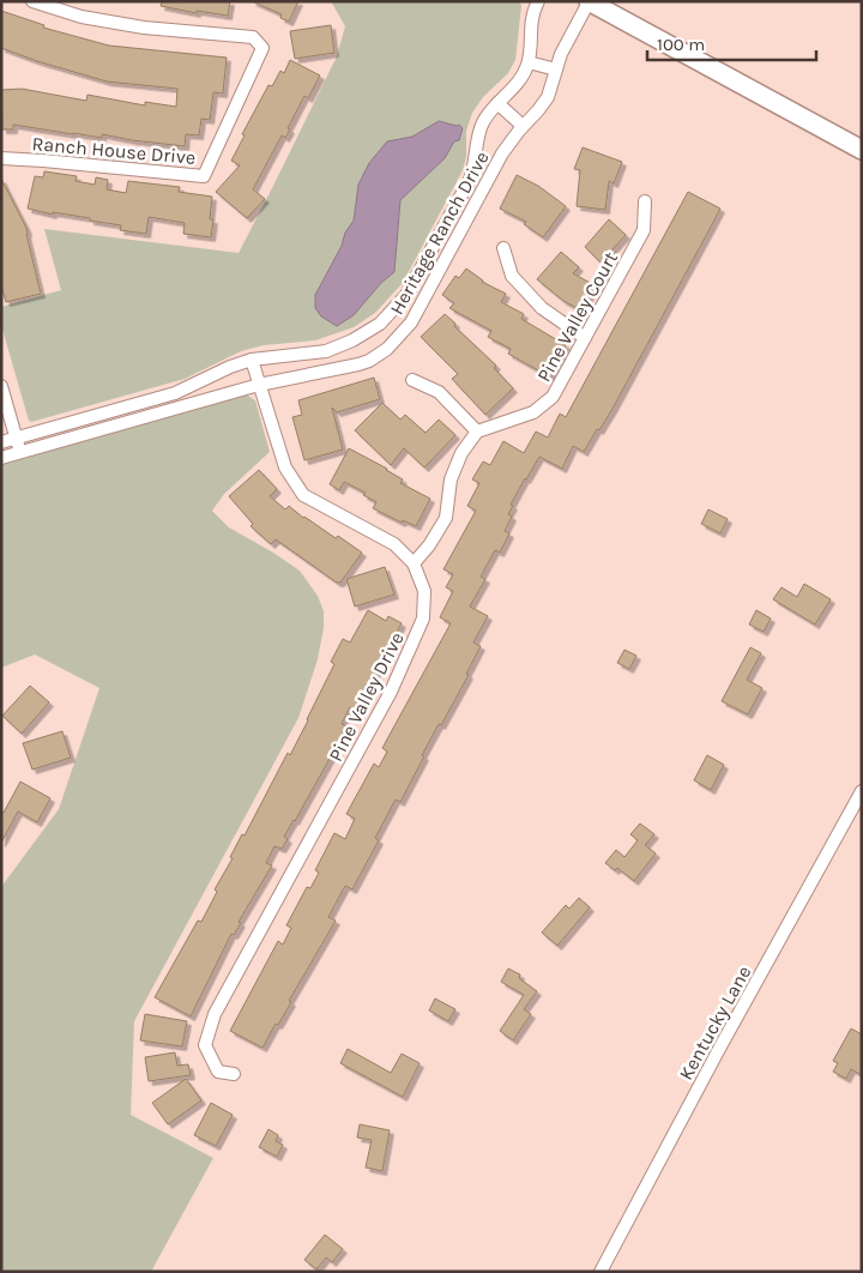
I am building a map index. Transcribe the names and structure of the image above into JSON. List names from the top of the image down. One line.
{"streets":{"street":["Ranch House Drive","Heritage Ranch Drive","Pine Valley Court","Pine Valley Drive","Kentucky Lane"]},"crossings":[["Heritage Ranch Drive","Pine Valley Drive"]],"scale_bar":"100 m"}
